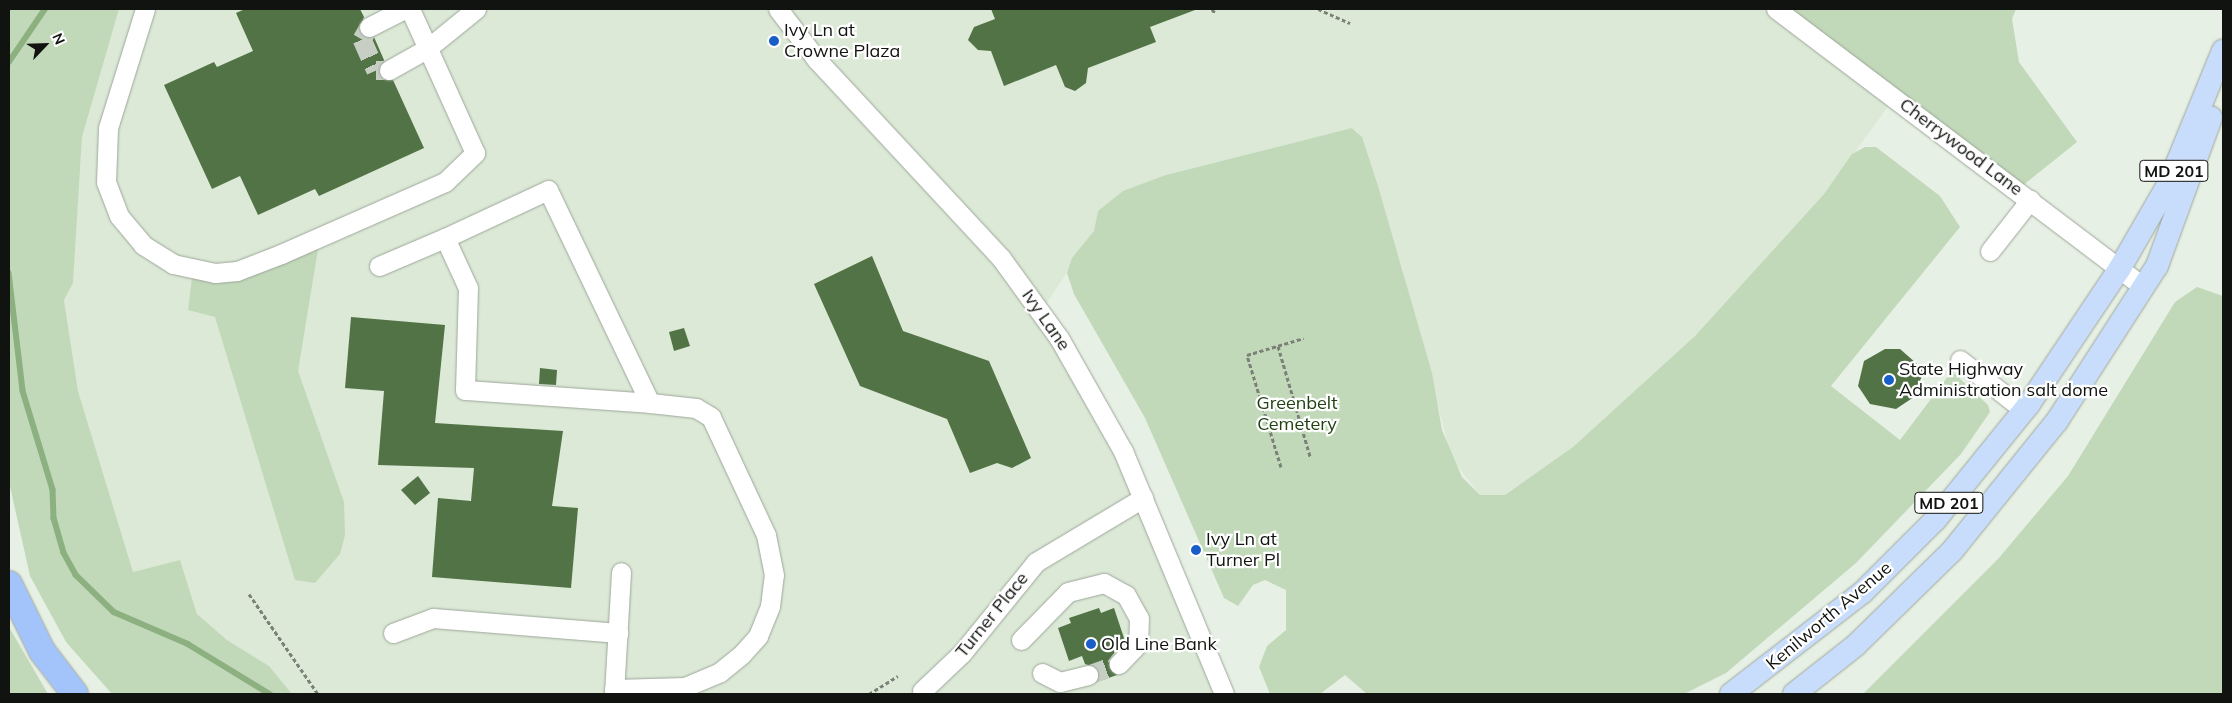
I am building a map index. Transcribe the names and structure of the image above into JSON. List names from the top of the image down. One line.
{"streets":{"main road":["MD 201","Kenilworth Avenue"],"street":["Cherrywood Lane","Ivy Lane","Turner Place"]},"crossings":[["Cherrywood Lane","MD 201"],["Cherrywood Lane","Kenilworth Avenue"],["MD 201","Kenilworth Avenue"],["Ivy Lane","Turner Place"]],"parks":["Greenbelt Cemetery"],"places":["Ivy Ln at Crowne Plaza","State Highway Administration salt dome","Ivy Ln at Turner Pl","Old Line Bank"],"north":"top right"}
